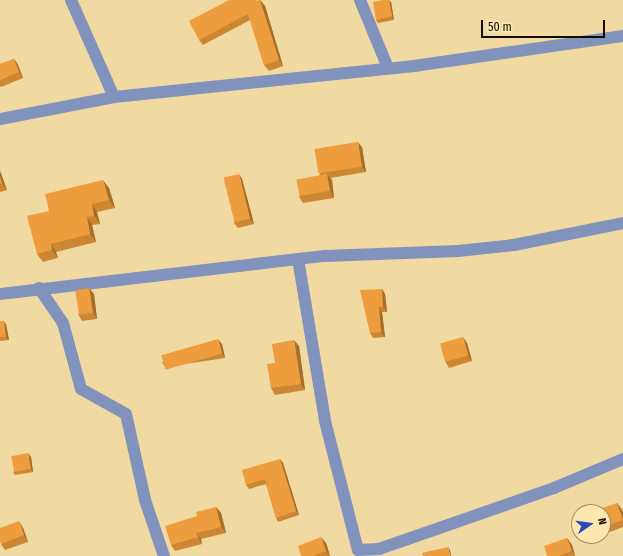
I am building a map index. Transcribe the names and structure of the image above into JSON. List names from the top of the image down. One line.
{"scale_bar":"50 m","north":"right"}
